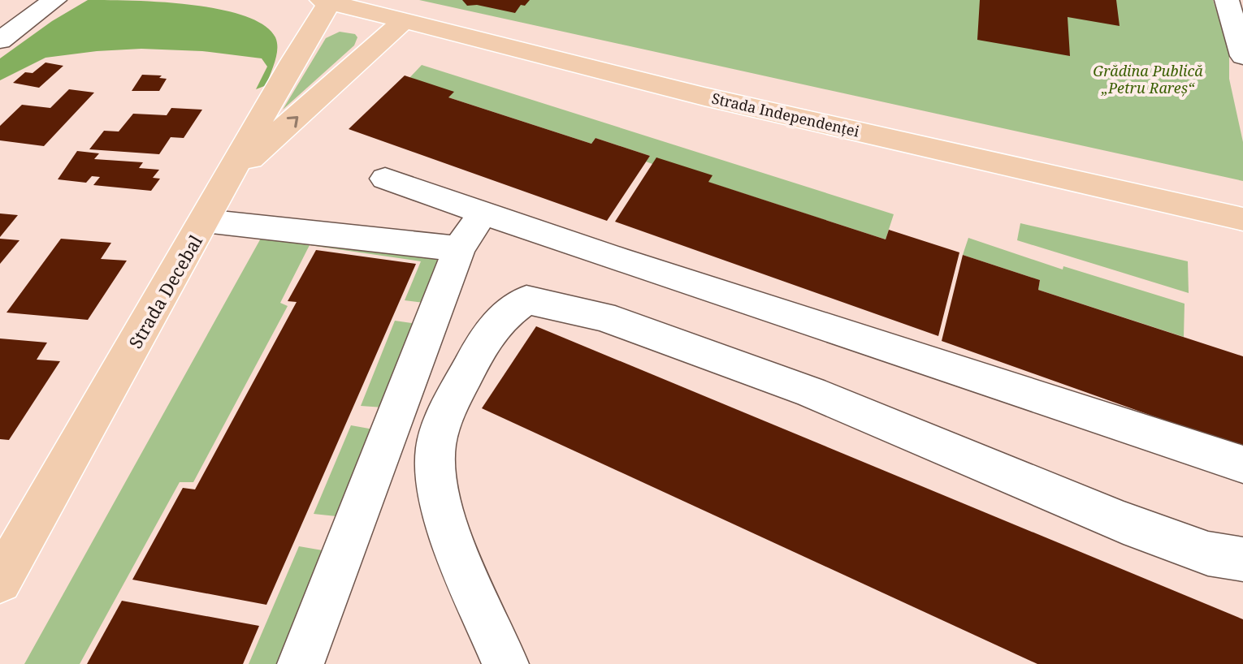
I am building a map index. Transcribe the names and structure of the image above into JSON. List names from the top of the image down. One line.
{"streets":{"main road":["Strada Independenței","Strada Decebal"]},"crossings":[["Strada Independenței","Strada Decebal"]],"parks":["Grădina Publică „Petru Rareș“"]}
